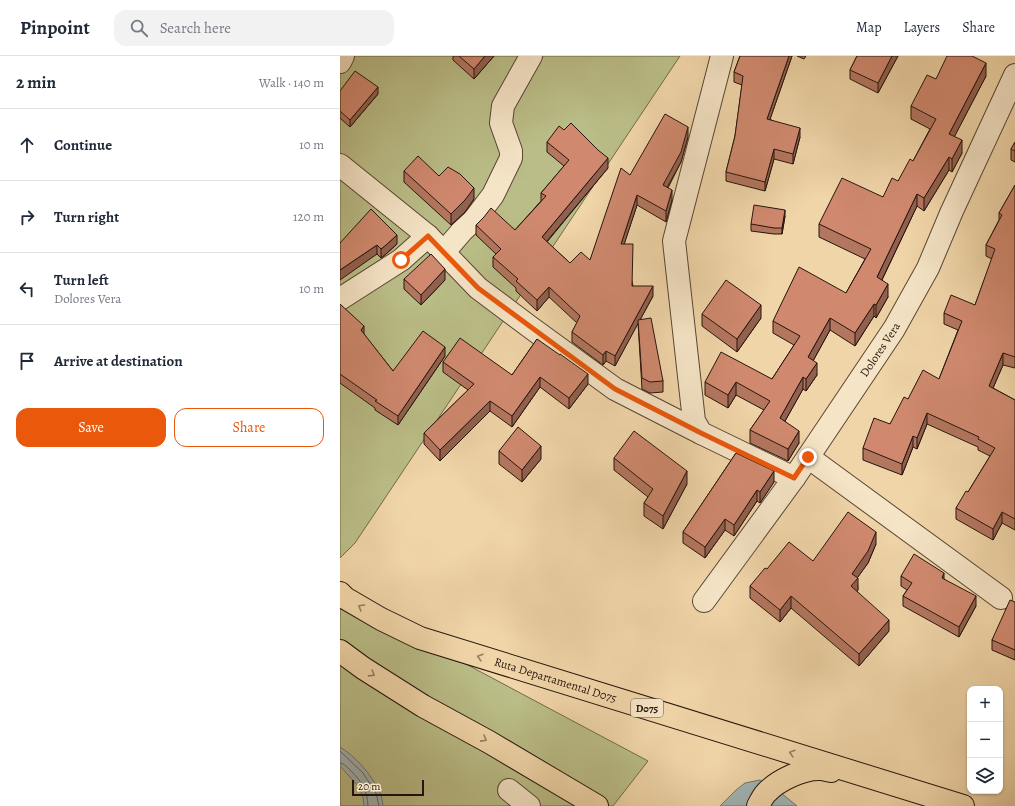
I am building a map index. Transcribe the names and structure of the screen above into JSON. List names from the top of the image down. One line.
{"streets":{"highway":["Ruta Departamental D075","D075"],"street":["Dolores Vera"]},"scale_bar":"20 m","page":{"header":"Pinpoint","search":"Search here","nav":["Map","Layers","Share"],"heading":["2 min","Walk · 140 m"],"list":[["Continue","10 m"],["Turn right","120 m"],["Turn left","Dolores Vera","10 m"],"Arrive at destination"],"buttons":["Save","Share"],"map_buttons":["+","−"],"scale":"20 m"}}
